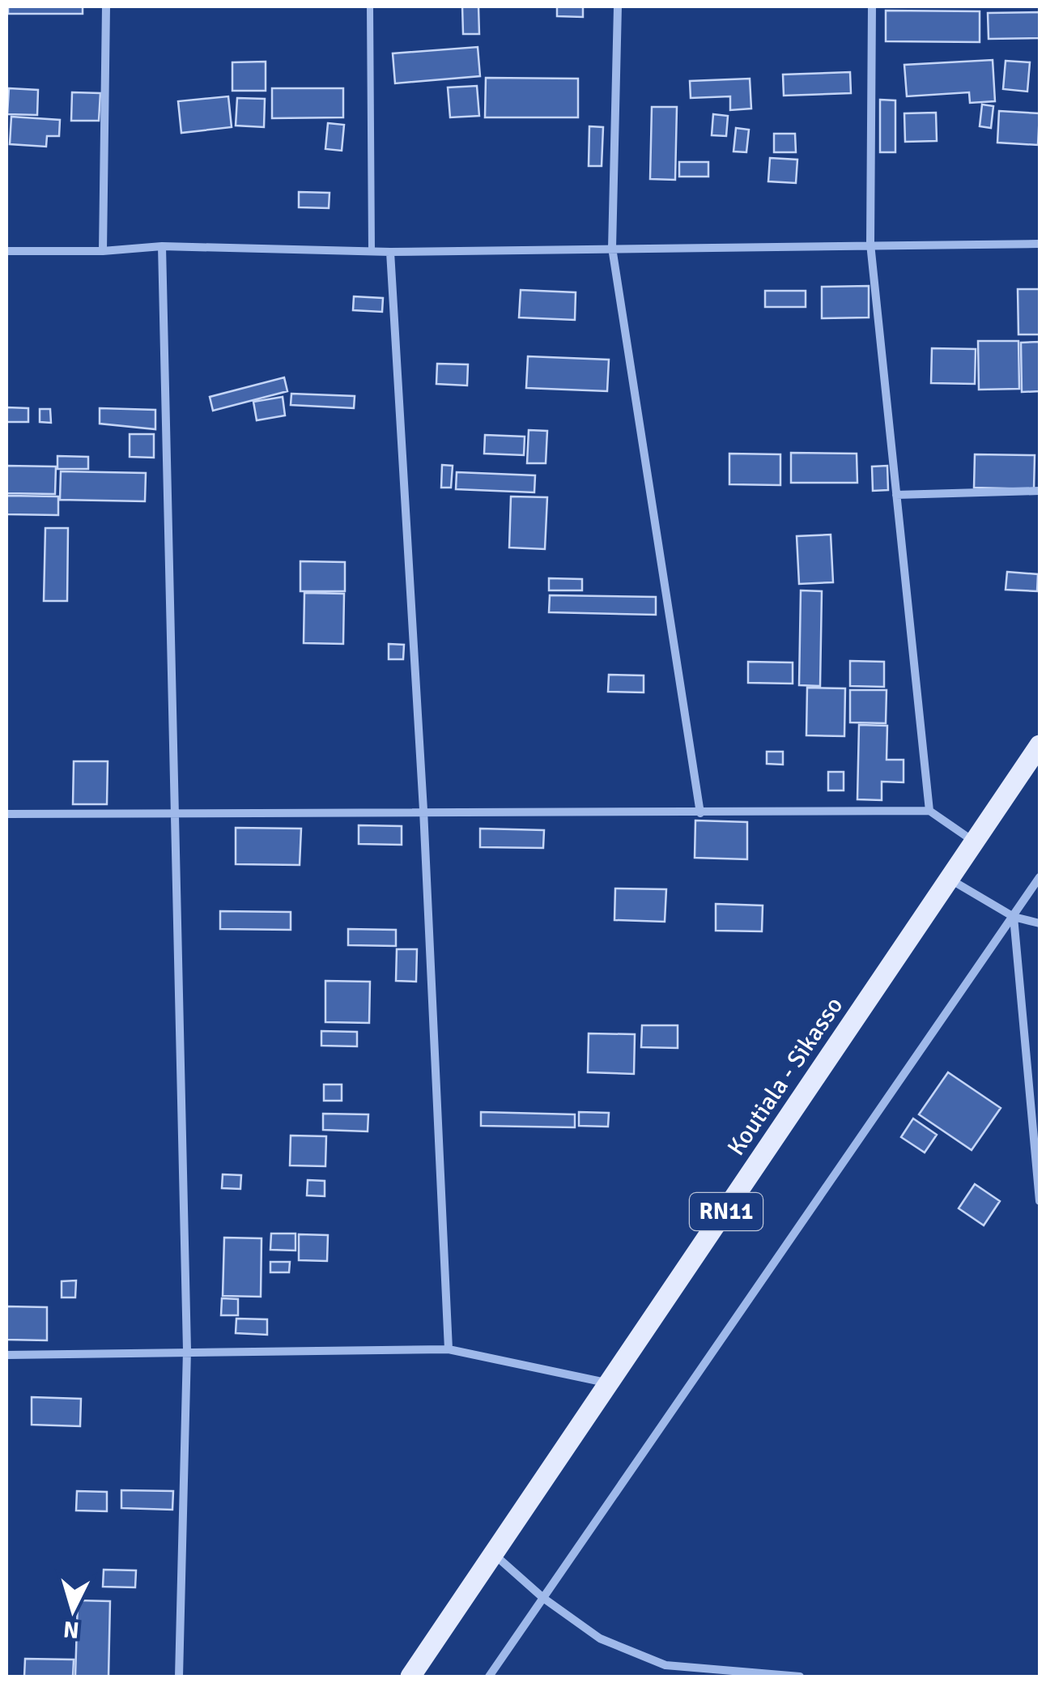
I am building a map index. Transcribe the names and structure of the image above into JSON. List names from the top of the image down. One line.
{"streets":{"main road":["Koutiala - Sikasso","RN11"]},"north":"bottom"}
